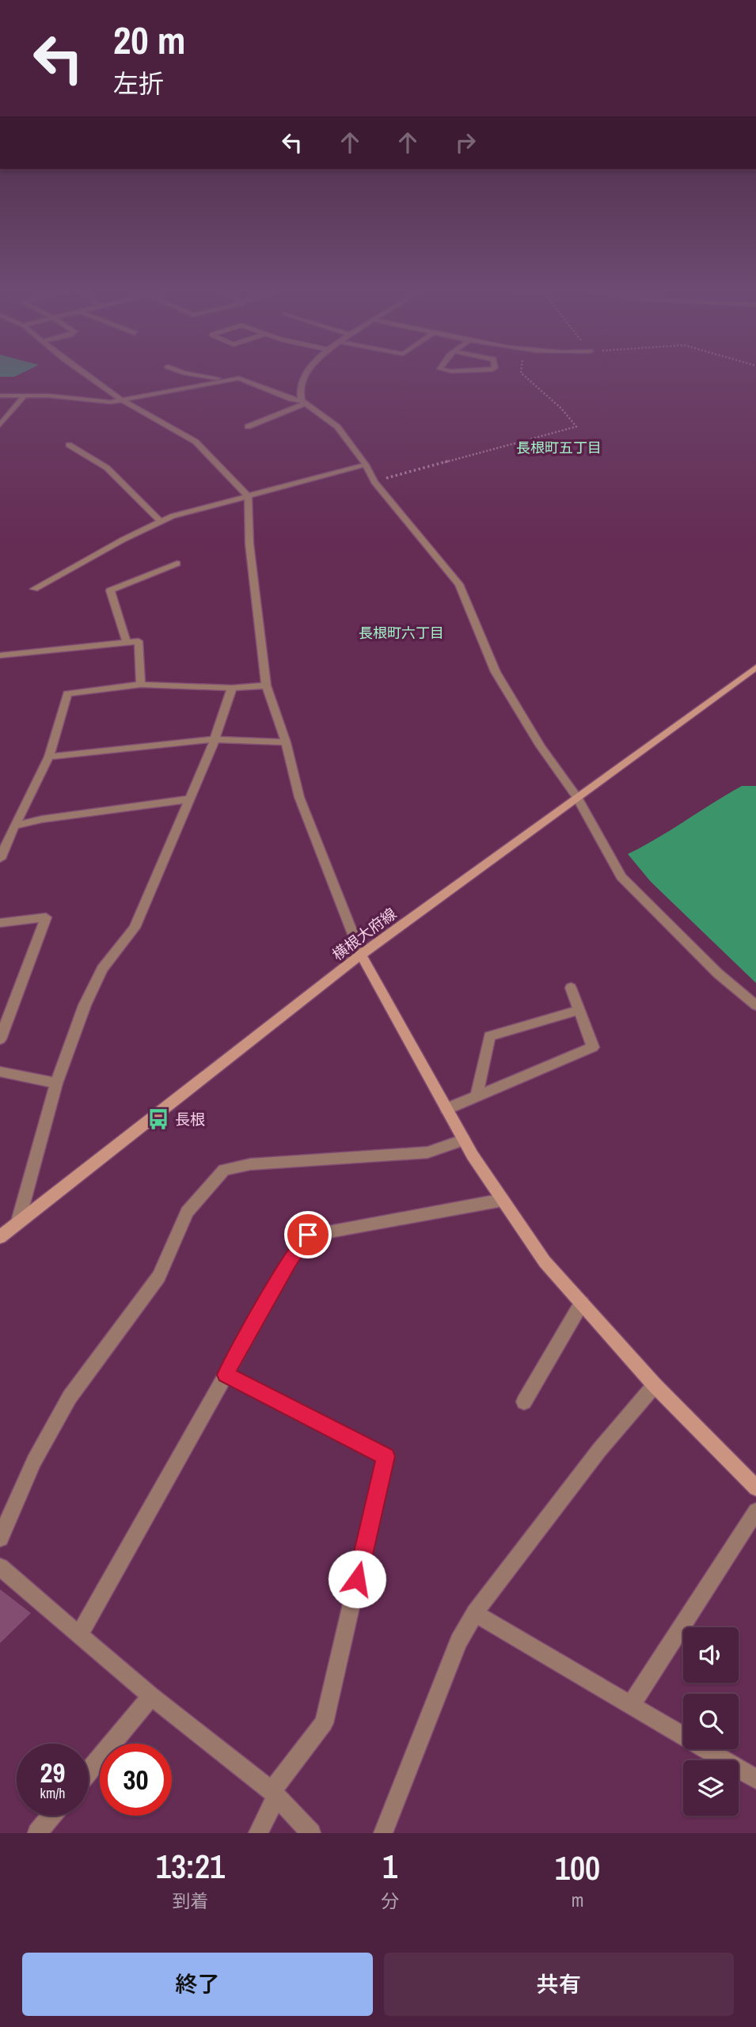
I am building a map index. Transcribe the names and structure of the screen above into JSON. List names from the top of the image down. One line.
{"streets":{"main road":["横根大府線"]},"districts":["長根町五丁目","長根町六丁目"],"places":{"bus stop":["長根"]},"page":{"turn":["20 m","左折"],"speed":"29 km/h","limit":"30","eta":["13:21","到着","1","分","100","m"],"buttons":["終了","共有"]}}
